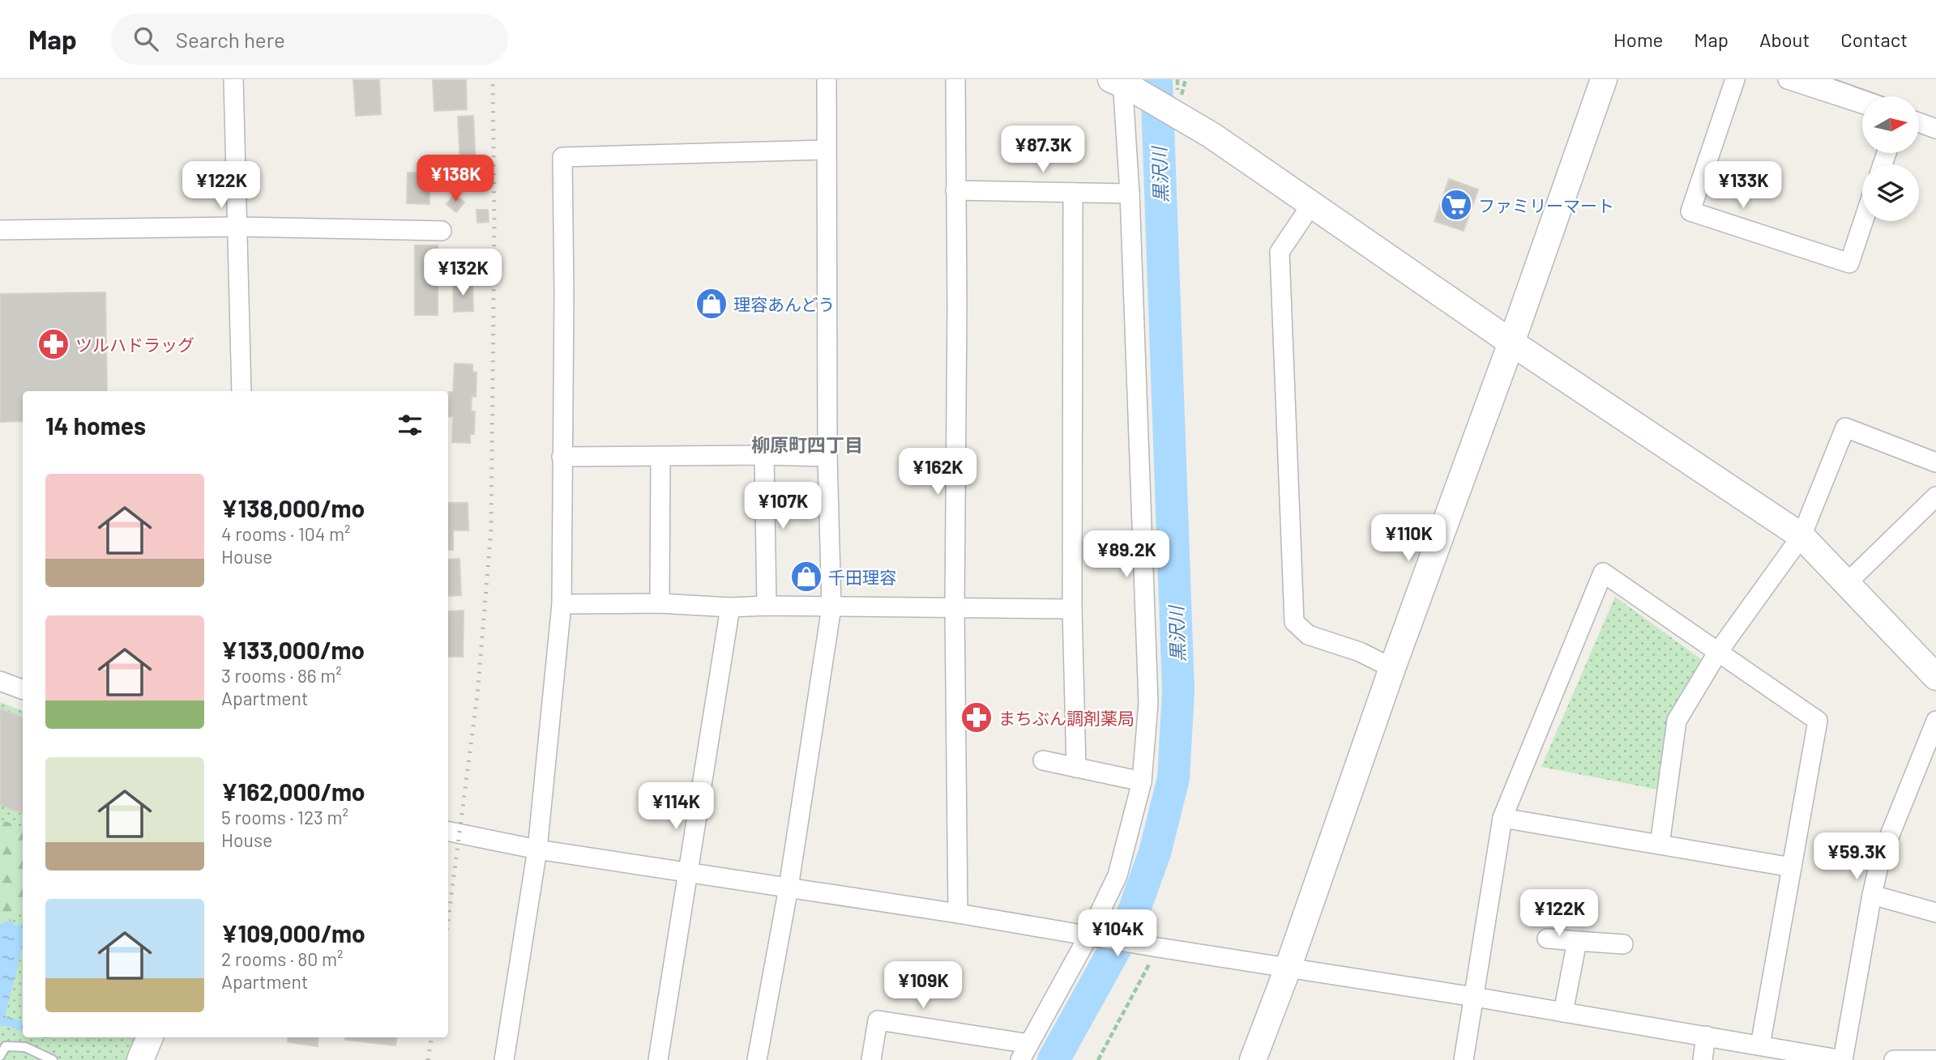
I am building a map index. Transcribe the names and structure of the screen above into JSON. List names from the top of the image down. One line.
{"districts":["柳原町四丁目"],"water":["黒沢川"],"places":{"supermarket":["ファミリーマート"],"shop":["理容あんどう","千田理容"],"pharmacy":["ツルハドラッグ","まちぶん調剤薬局"]},"north":"right","page":{"header":"Map","search":"Search here","nav":["Home","Map","About","Contact"],"price":["¥87.3K","¥138K","¥122K","¥133K","¥132K","¥162K","¥107K","¥110K","¥89.2K","¥114K","¥59.3K","¥122K","¥104K","¥109K"],"heading":"14 homes","list":[{"name":"¥138,000/mo","note":"4 rooms · 104 m² · House"},{"name":"¥133,000/mo","note":"3 rooms · 86 m² · Apartment"},{"name":"¥162,000/mo","note":"5 rooms · 123 m² · House"},{"name":"¥109,000/mo","note":"2 rooms · 80 m² · Apartment"}]}}
